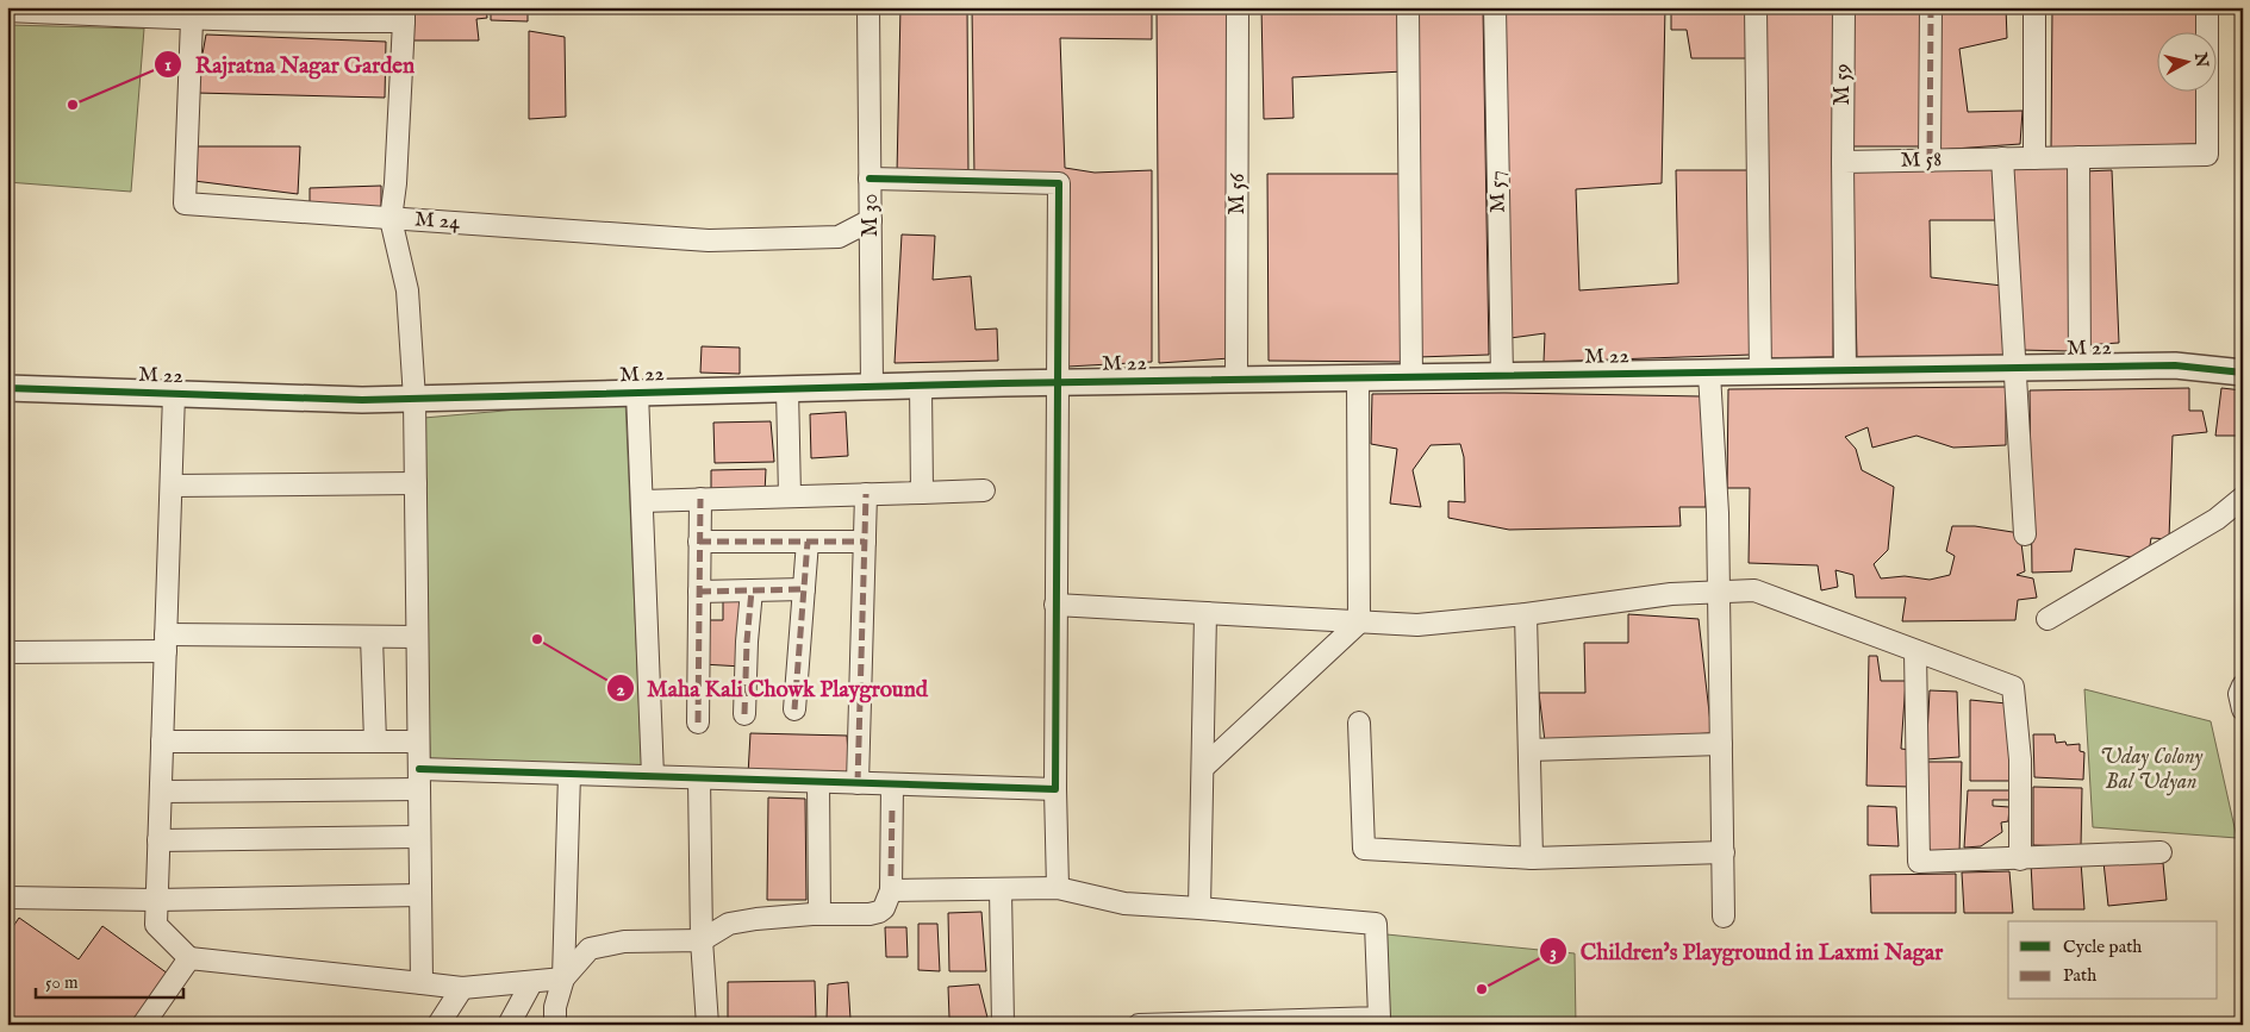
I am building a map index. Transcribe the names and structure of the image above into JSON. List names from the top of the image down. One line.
{"streets":{"street":["M 59","M 58","M 57","M 56","M 30","M 24","M 22"]},"crossings":[["M 59","M 58"],["M 57","M 22"],["M 56","M 22"],["M 30","M 24"],["M 30","M 22"]],"parks":["Uday Colony Bal Udyan"],"places":["Rajratna Nagar Garden","Maha Kali Chowk Playground","Children's Playground in Laxmi Nagar"],"legend":["Cycle path","Path"],"scale_bar":"50 m","north":"right"}
